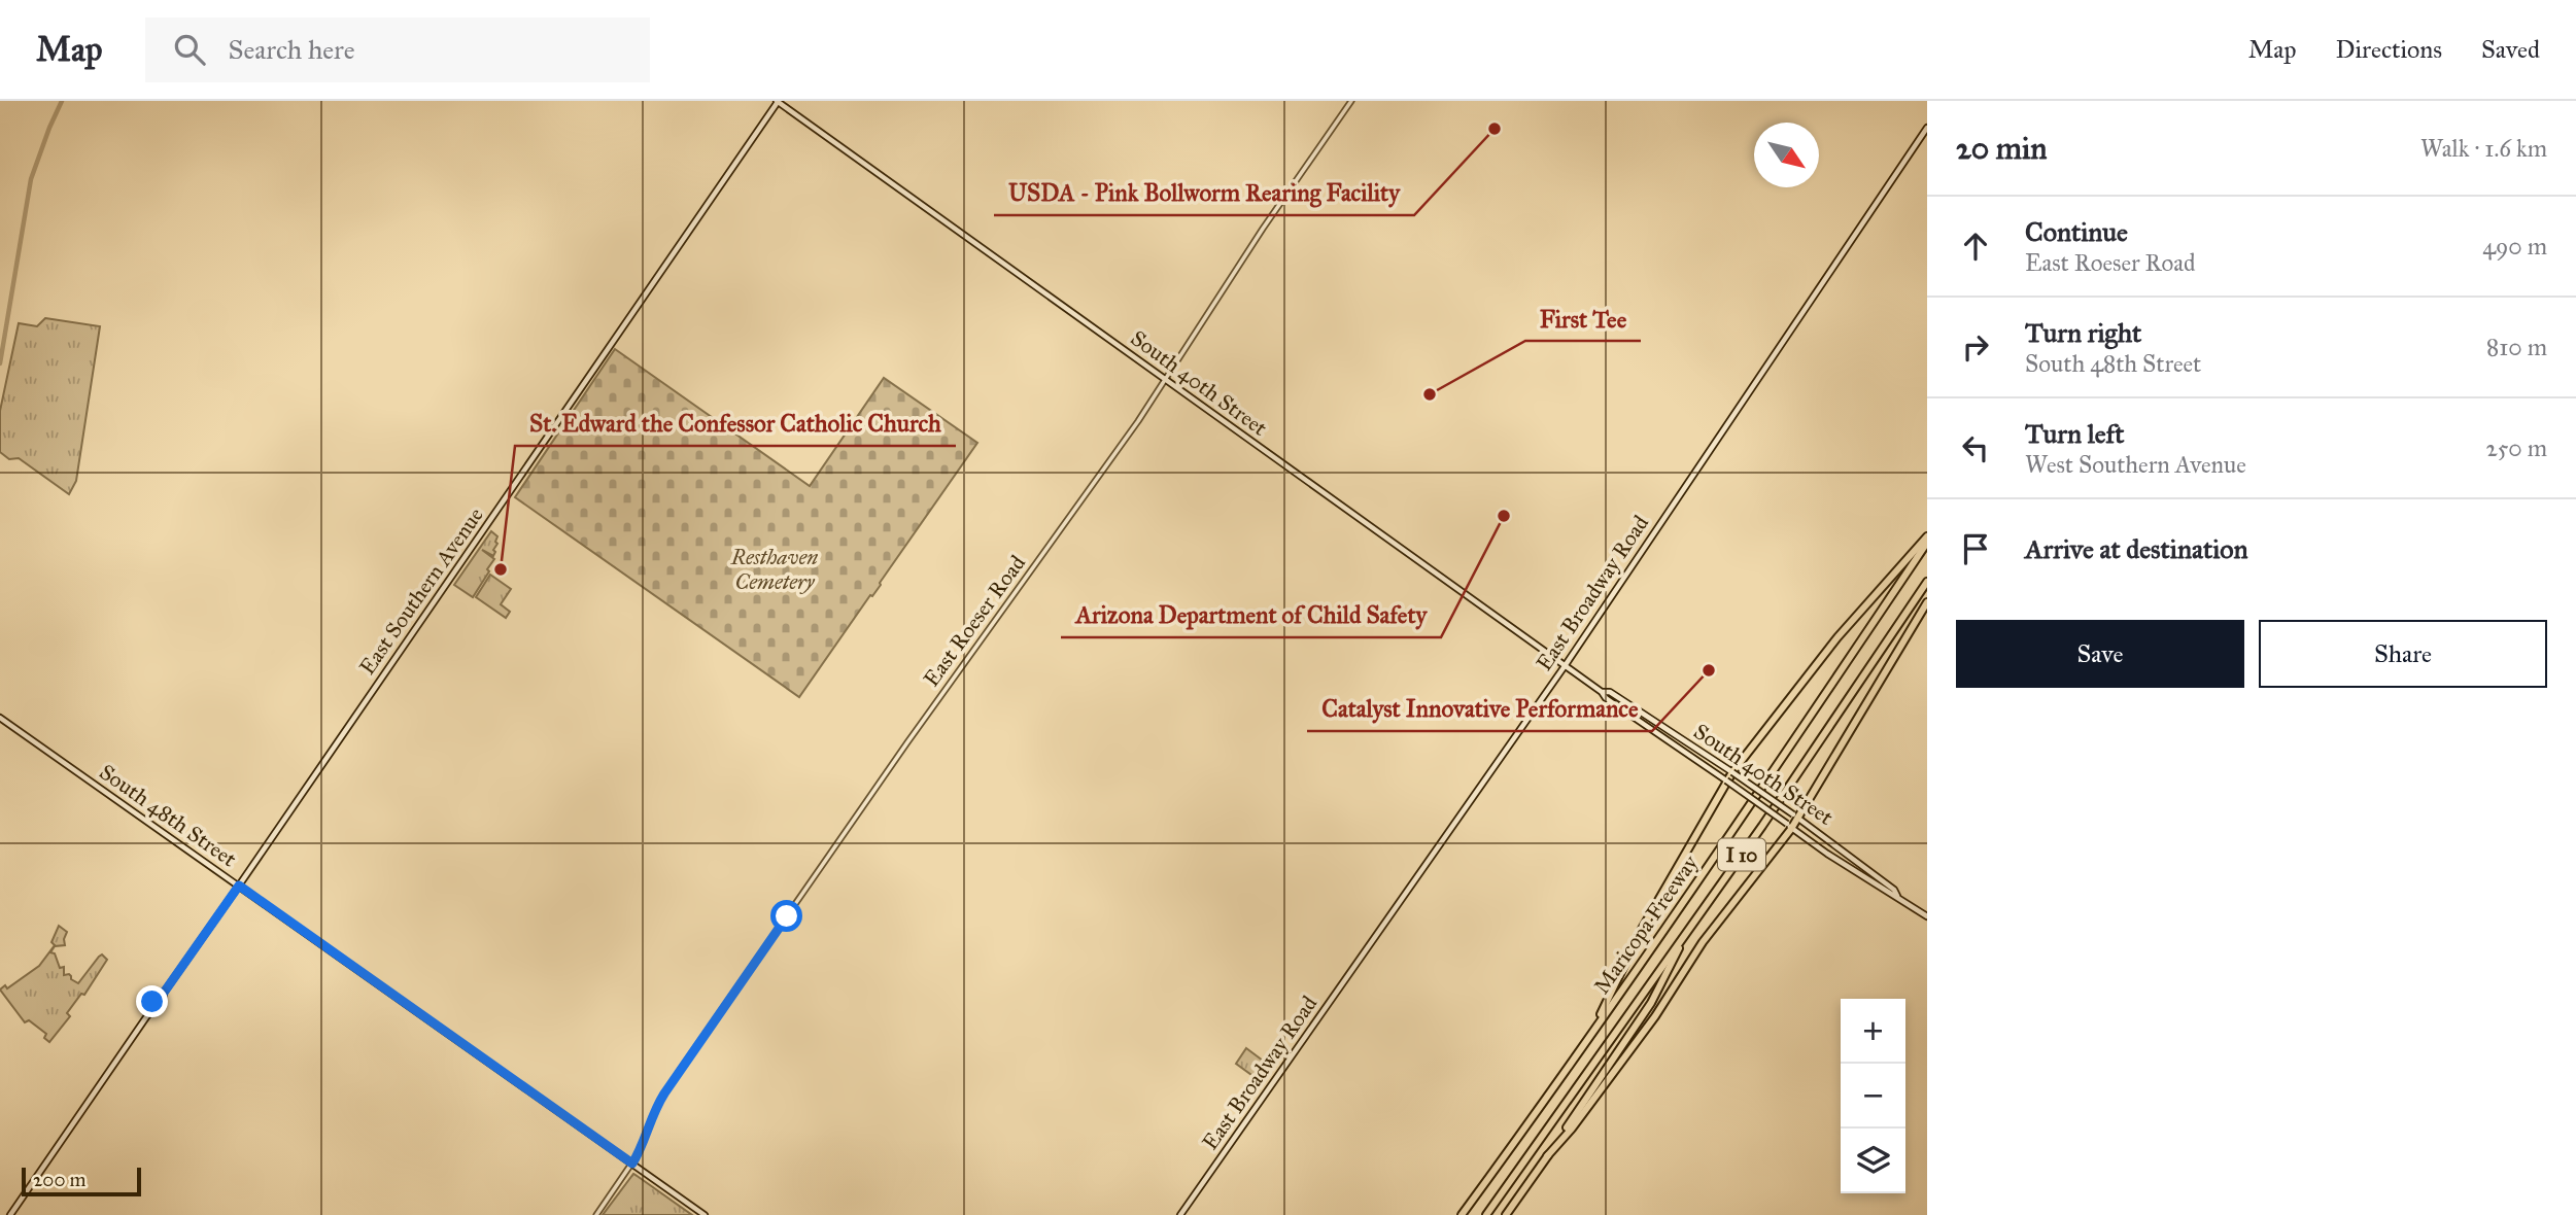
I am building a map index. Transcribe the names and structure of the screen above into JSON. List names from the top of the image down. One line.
{"streets":{"highway":["I 10","Maricopa Freeway"],"main road":["South 40th Street","East Southern Avenue","East Broadway Road","South 48th Street"],"street":["East Roeser Road"]},"crossings":[["South 40th Street","East Southern Avenue"],["South 40th Street","East Broadway Road"],["South 40th Street","East Roeser Road"],["East Southern Avenue","South 48th Street"],["East Roeser Road","South 48th Street"]],"parks":["Resthaven Cemetery"],"places":["USDA - Pink Bollworm Rearing Facility","First Tee","Arizona Department of Child Safety","St. Edward the Confessor Catholic Church","Catalyst Innovative Performance"],"scale_bar":"200 m","north":"bottom right","page":{"header":"Map","search":"Search here","nav":["Map","Directions","Saved"],"heading":["20 min","Walk · 1.6 km"],"list":[["Continue","East Roeser Road","490 m"],["Turn right","South 48th Street","810 m"],["Turn left","West Southern Avenue","250 m"],"Arrive at destination"],"buttons":["Save","Share"],"map_buttons":["+","−"],"scale":"200 m"}}
